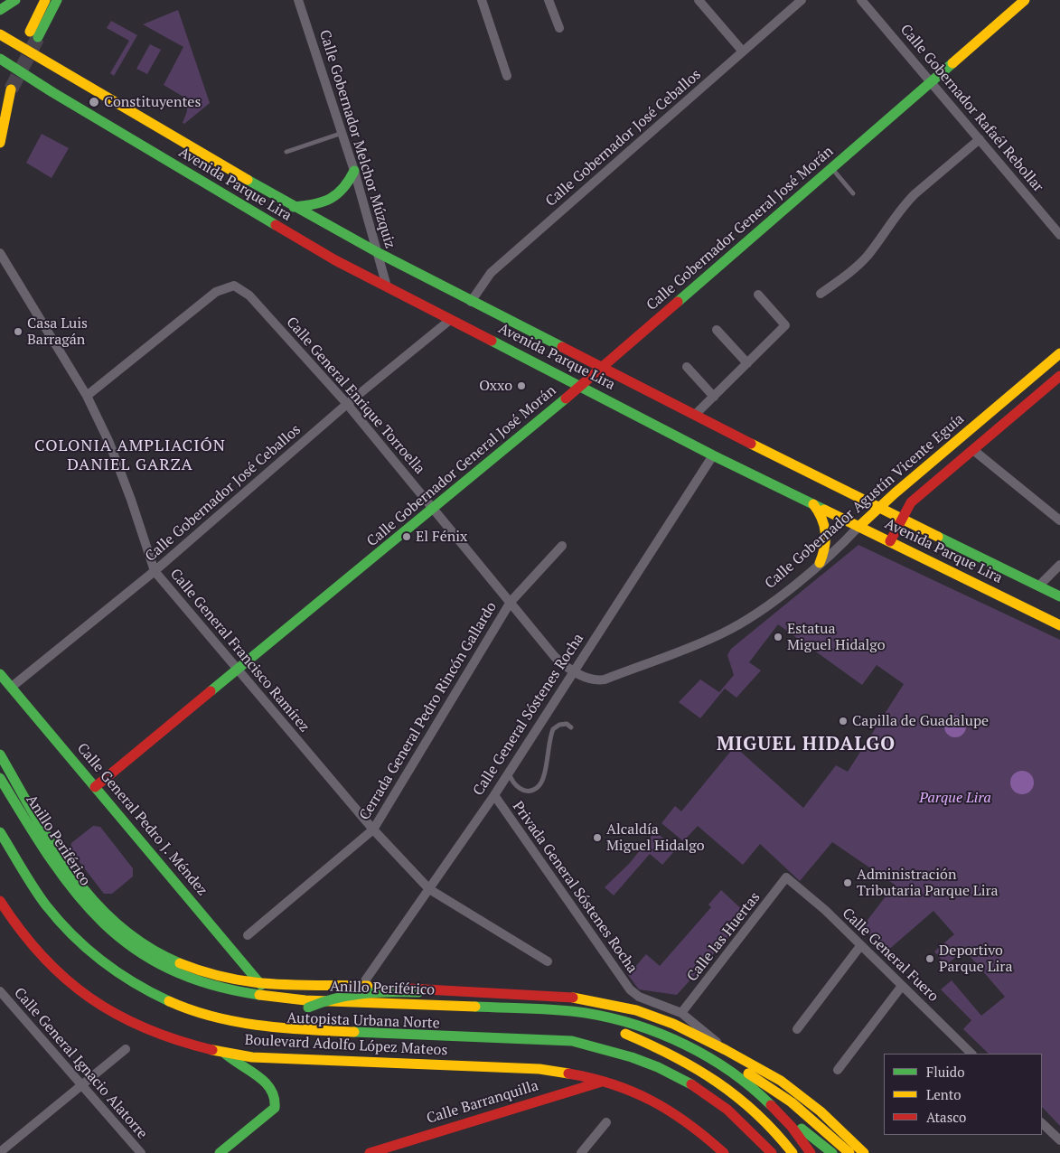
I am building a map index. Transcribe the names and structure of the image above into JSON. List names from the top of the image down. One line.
{"streets":{"main road":["Avenida Parque Lira","Calle Gobernador General José Morán","Calle Gobernador Agustín Vicente Eguía","Calle General Pedro J. Méndez","Anillo Periférico","Autopista Urbana Norte","Boulevard Adolfo López Mateos","Calle Barranquilla"],"street":["Calle Gobernador Rafaél Rebollar","Calle Gobernador José Ceballos","Calle Gobernador Melchor Múzquiz","Calle General Enrique Torroella","Calle General Francisco Ramírez","Cerrada General Pedro Rincón Gallardo","Calle General Sóstenes Rocha","Privada General Sóstenes Rocha","Calle las Huertas","Calle General Fuero","Calle General Ignacio Alatorre"]},"crossings":[["Calle Gobernador Rafaél Rebollar","Calle Gobernador General José Morán"],["Calle Gobernador José Ceballos","Avenida Parque Lira"],["Calle Gobernador José Ceballos","Calle General Enrique Torroella"],["Calle Gobernador José Ceballos","Calle General Francisco Ramírez"],["Calle Gobernador José Ceballos","Calle General Pedro J. Méndez"],["Calle Gobernador Melchor Múzquiz","Avenida Parque Lira"],["Avenida Parque Lira","Calle Gobernador General José Morán"],["Avenida Parque Lira","Calle Gobernador Agustín Vicente Eguía"],["Avenida Parque Lira","Calle General Sóstenes Rocha"],["Calle Gobernador General José Morán","Calle General Enrique Torroella"],["Calle Gobernador General José Morán","Calle General Francisco Ramírez"],["Calle Gobernador General José Morán","Calle General Pedro J. Méndez"],["Calle General Enrique Torroella","Calle Gobernador Agustín Vicente Eguía"],["Calle General Enrique Torroella","Calle General Francisco Ramírez"],["Calle General Enrique Torroella","Cerrada General Pedro Rincón Gallardo"],["Calle General Enrique Torroella","Calle General Sóstenes Rocha"],["Calle Gobernador Agustín Vicente Eguía","Calle General Sóstenes Rocha"],["Calle General Francisco Ramírez","Cerrada General Pedro Rincón Gallardo"],["Calle General Francisco Ramírez","Calle General Sóstenes Rocha"],["Calle General Sóstenes Rocha","Privada General Sóstenes Rocha"],["Privada General Sóstenes Rocha","Calle las Huertas"],["Calle las Huertas","Calle General Fuero"],["Boulevard Adolfo López Mateos","Calle Barranquilla"]],"districts":["COLONIA AMPLIACIÓN DANIEL GARZA","MIGUEL HIDALGO"],"parks":["Parque Lira"],"places":["Constituyentes","Casa Luis Barragán","Oxxo","El Fénix","Estatua Miguel Hidalgo","Capilla de Guadalupe","Alcaldía Miguel Hidalgo","Administración Tributaria Parque Lira","Deportivo Parque Lira"],"legend":["Fluido","Lento","Atasco"]}
